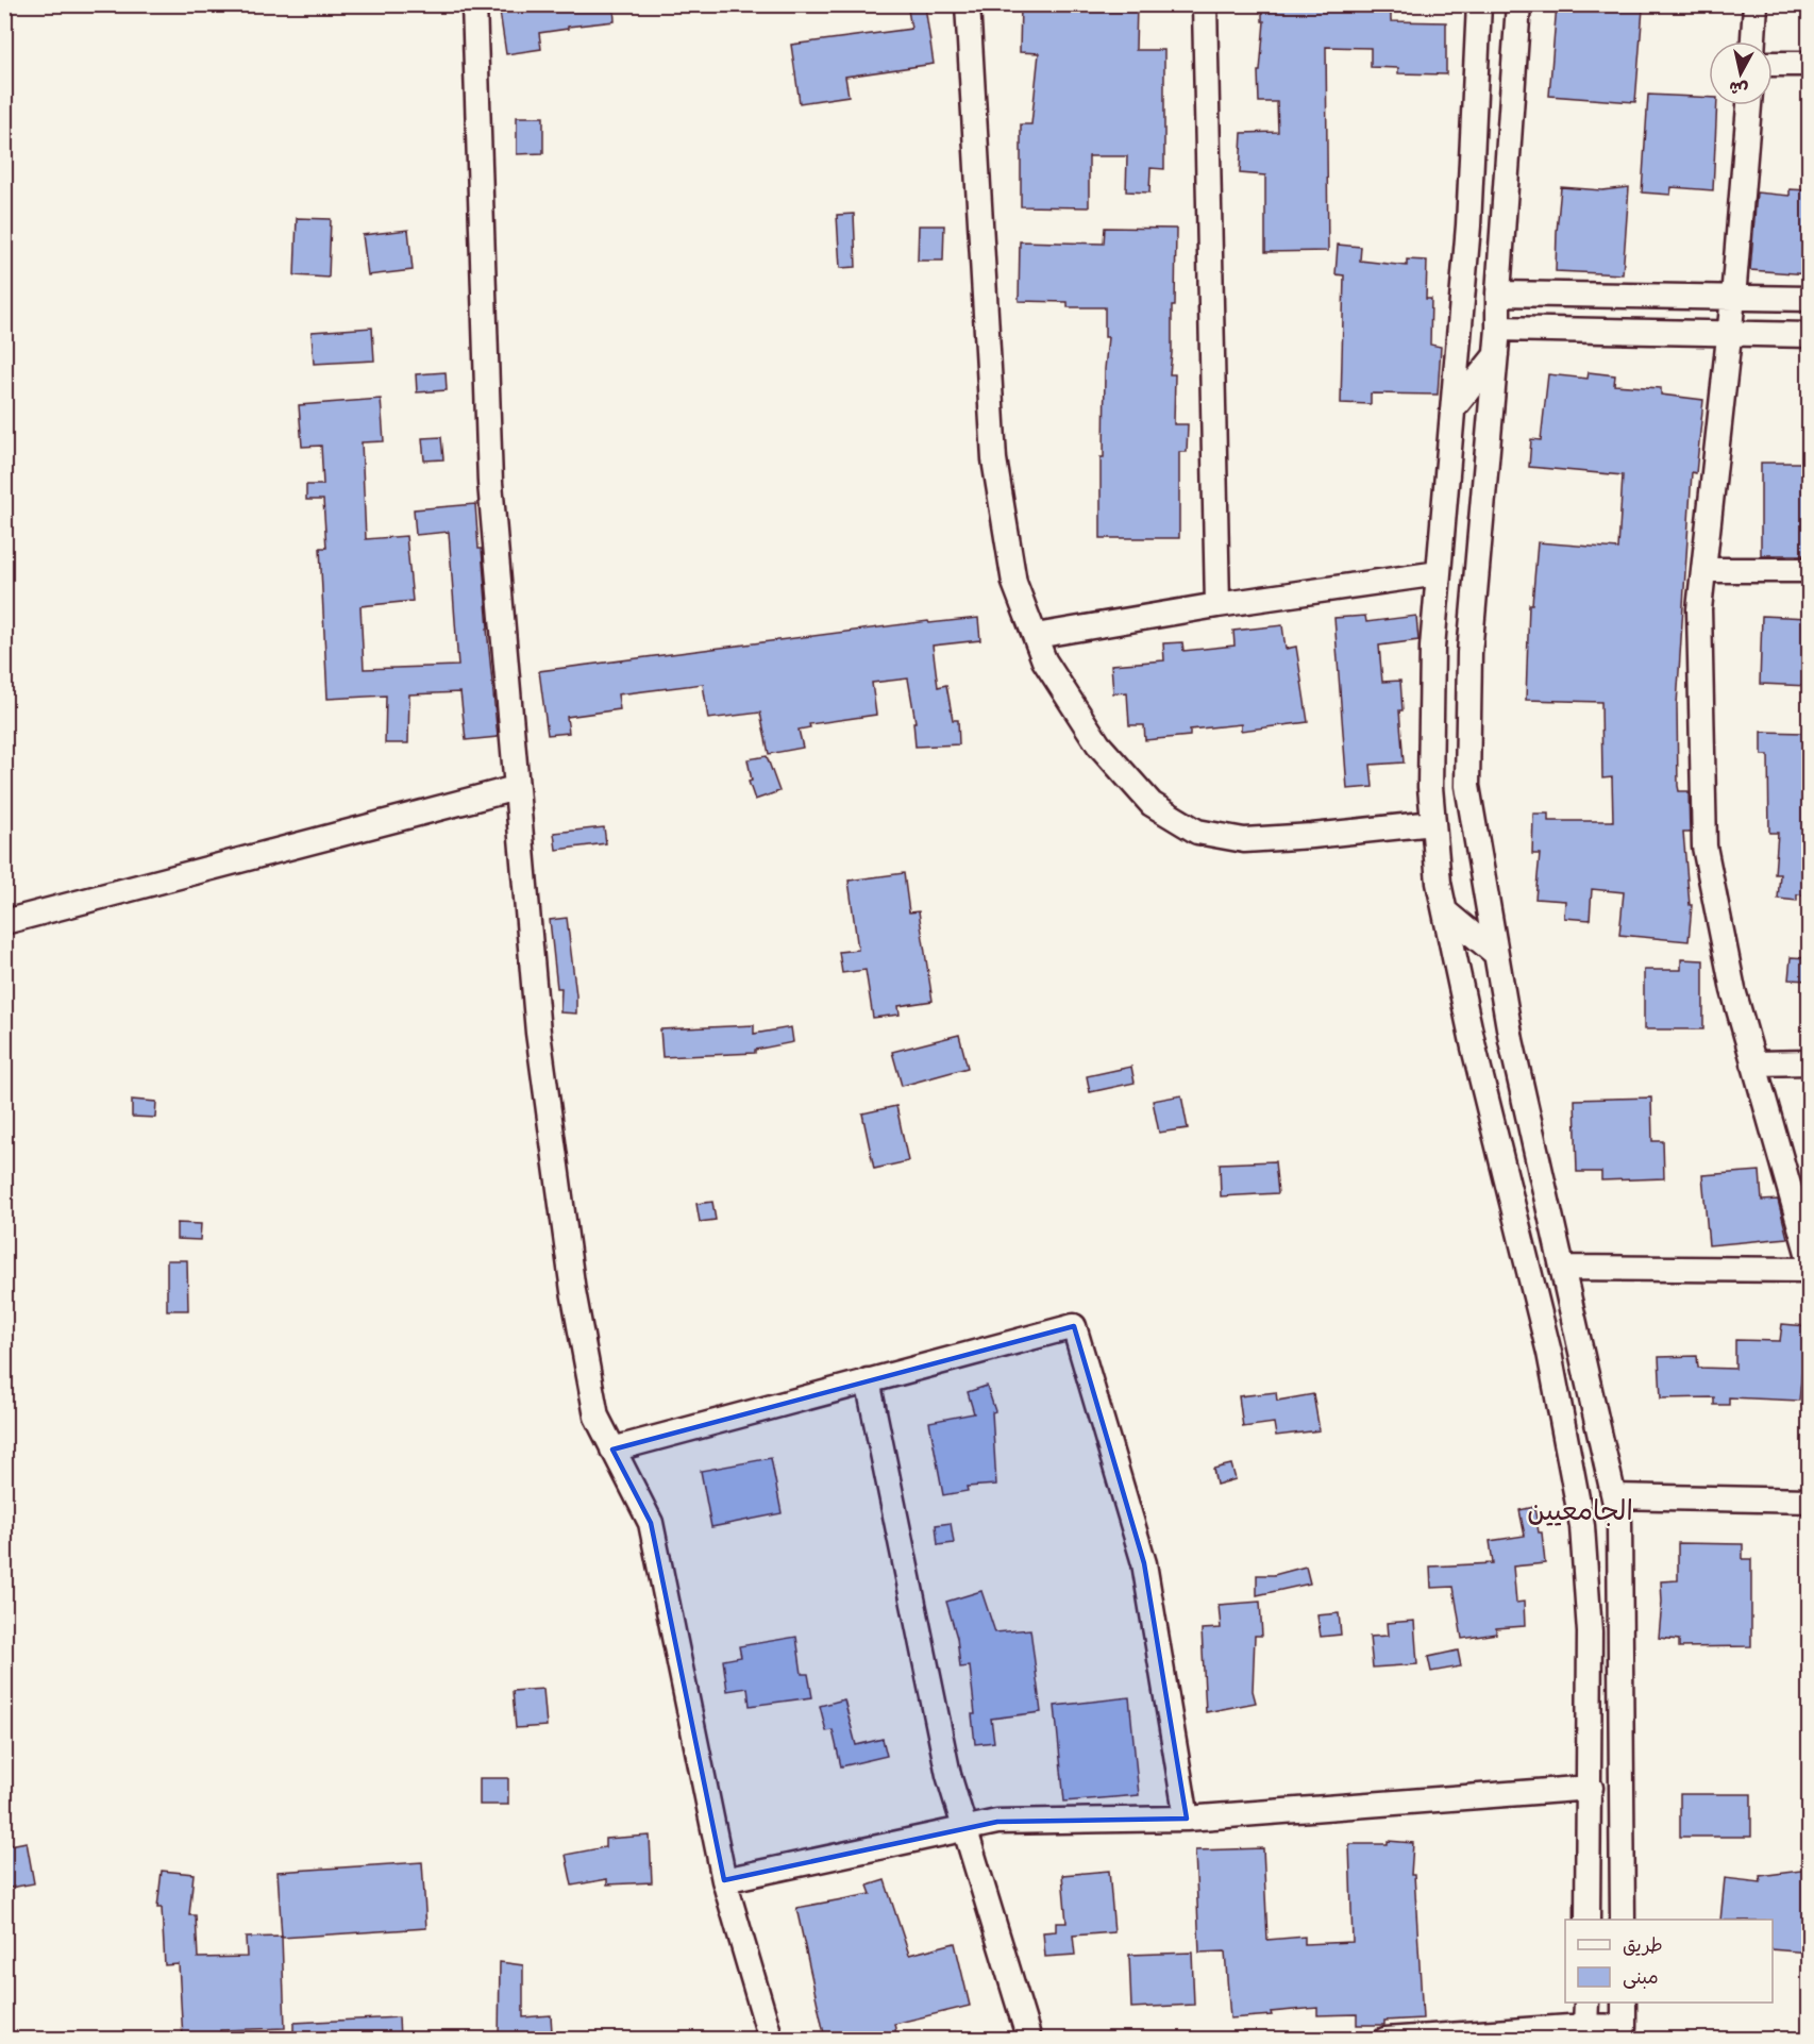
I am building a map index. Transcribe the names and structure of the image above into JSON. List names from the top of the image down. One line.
{"districts":["الجامعيين"],"legend":["طريق","مبنى"],"north":"bottom"}
